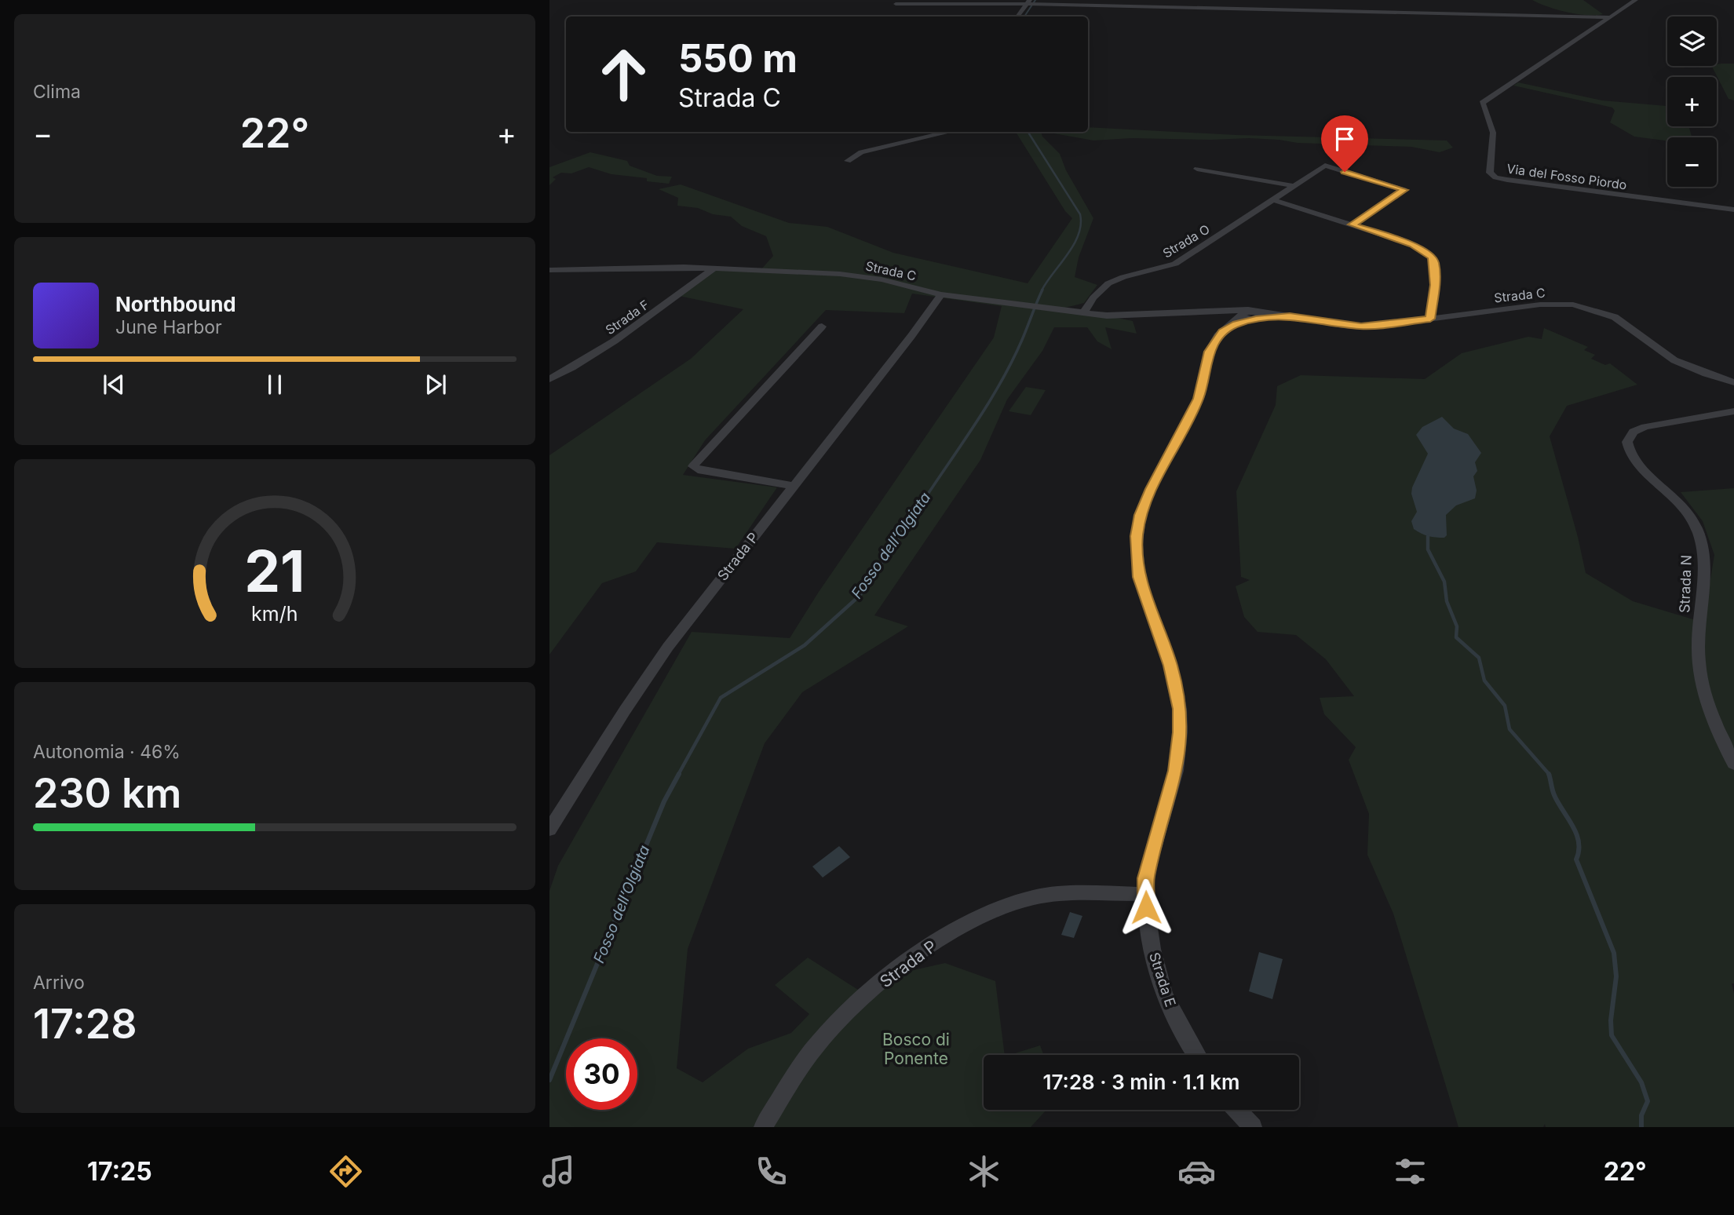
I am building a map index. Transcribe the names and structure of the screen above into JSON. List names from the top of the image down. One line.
{"streets":{"street":["Via del Fosso Piordo","Strada O","Strada C","Strada F","Strada P","Strada N","Strada E"]},"crossings":[["Strada O","Strada C"],["Strada C","Strada F"],["Strada C","Strada P"],["Strada C","Strada E"],["Strada P","Strada E"]],"water":["Fosso dell’Olgiata"],"parks":["Bosco di Ponente"],"page":{"tile":["Clima",["Autonomia · 46%","230 km"],["Arrivo","17:28"]],"map_buttons":["+","−"],"turn":["550 m","Strada C"],"heat":["−","22°","+"],"song":["Northbound","June Harbor"],"limit":"30","trip":"17:28 · 3 min · 1.1 km","tabs":["17:25","22°"],"gauge":["21","km/h"]}}
